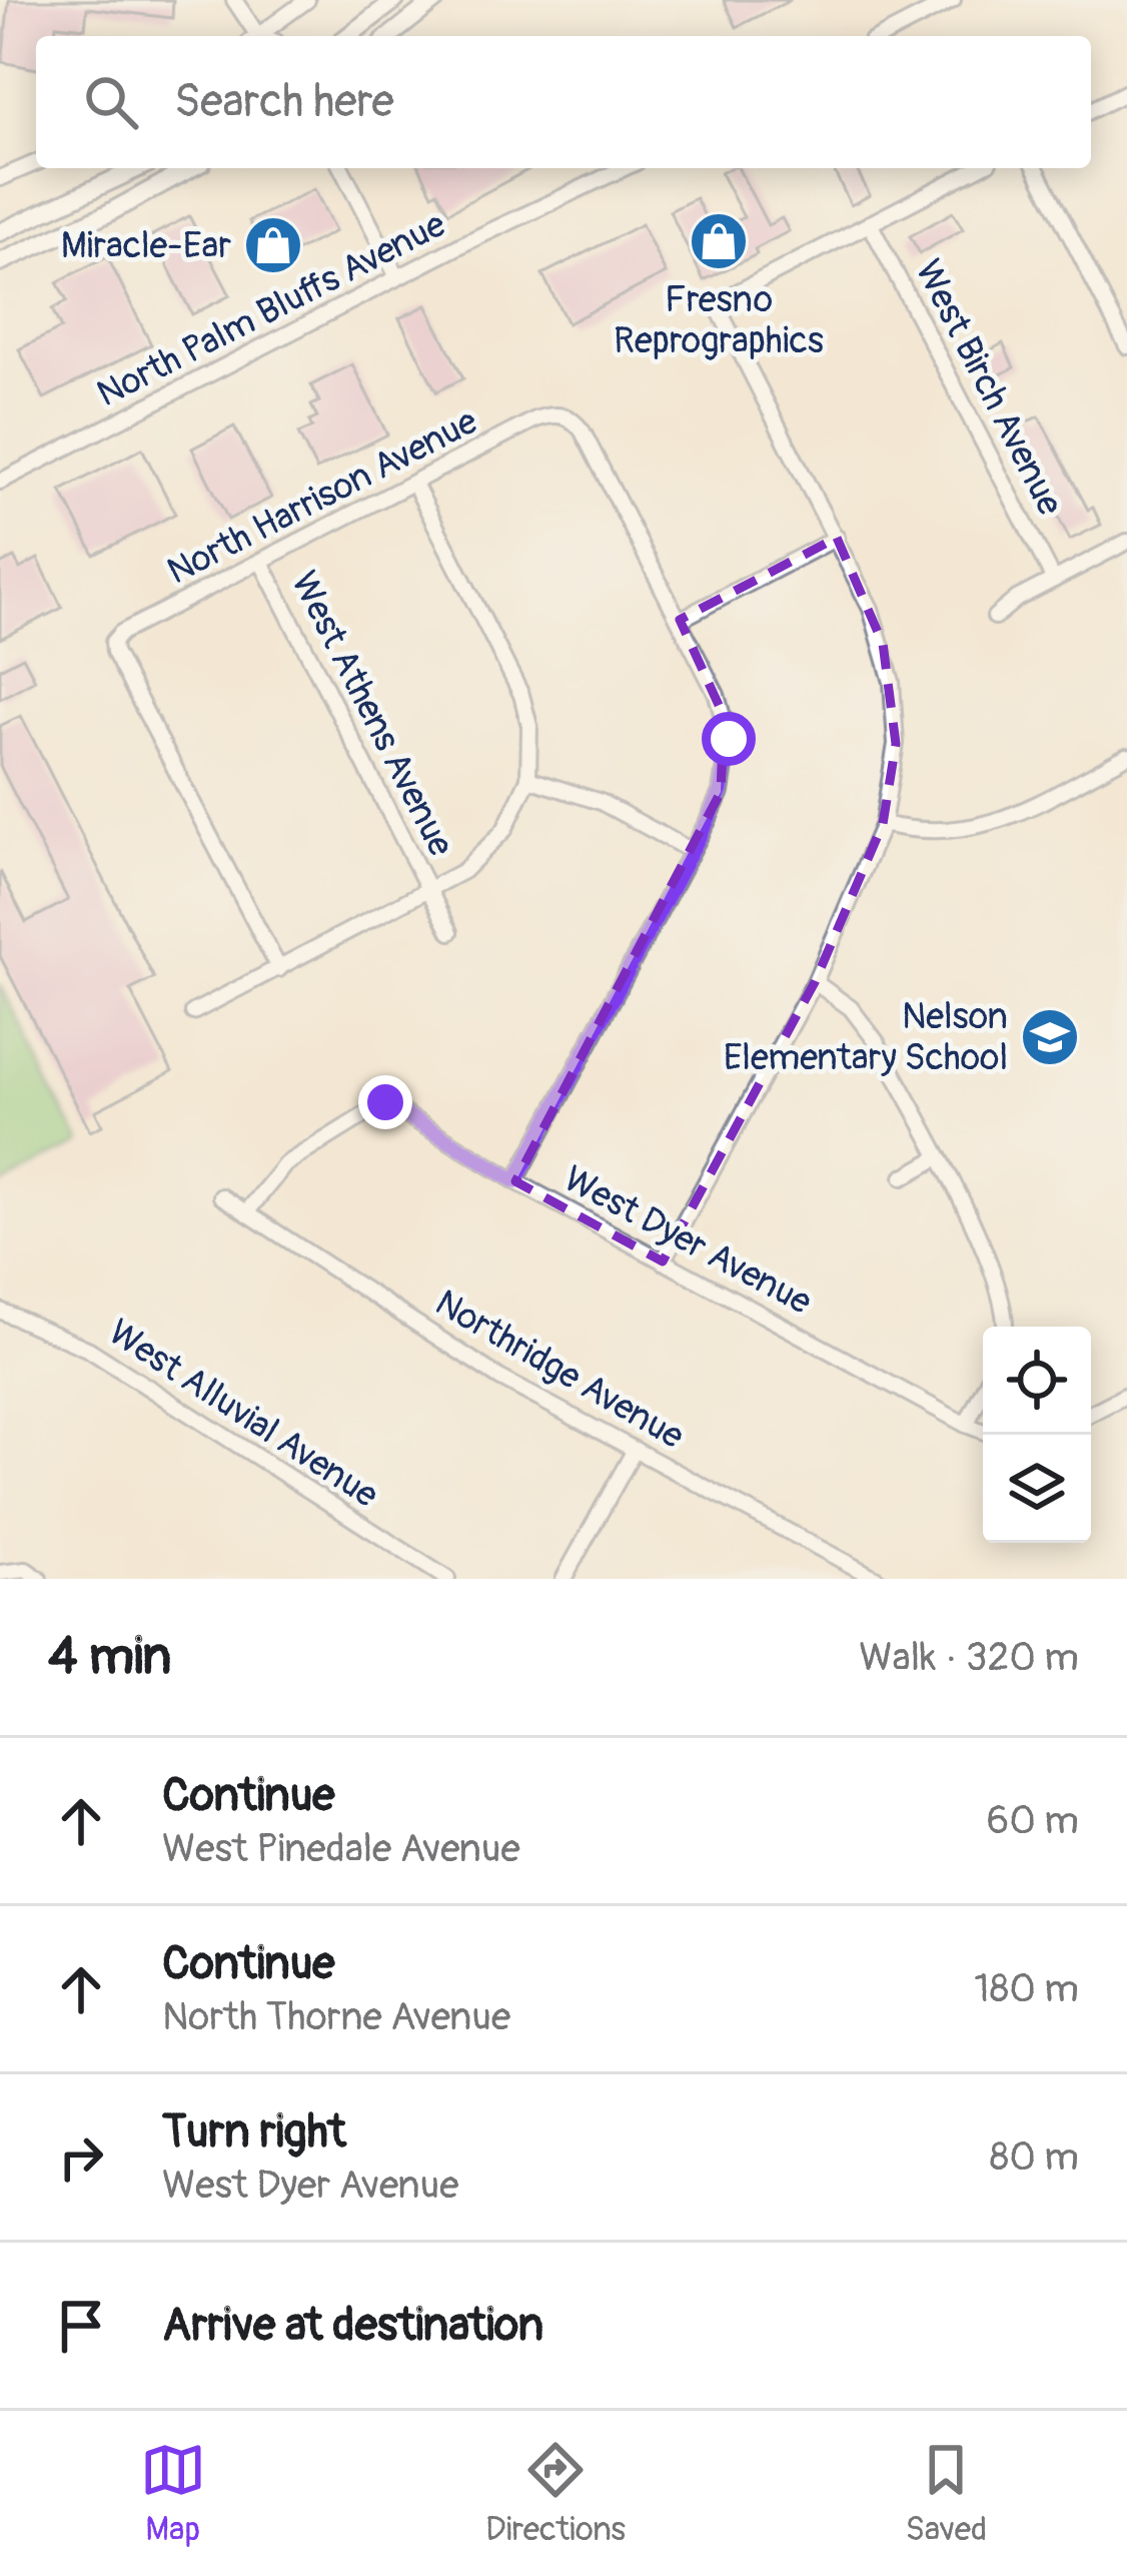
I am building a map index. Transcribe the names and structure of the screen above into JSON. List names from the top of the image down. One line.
{"streets":{"street":["North Palm Bluffs Avenue","West Birch Avenue","North Harrison Avenue","West Athens Avenue","West Dyer Avenue","Northridge Avenue","West Alluvial Avenue"]},"crossings":[["North Harrison Avenue","West Athens Avenue"],["West Dyer Avenue","Northridge Avenue"]],"places":{"shop":["Fresno Reprographics","Miracle-Ear"],"school or university":["Nelson Elementary School"]},"page":{"search":"Search here","heading":["4 min","Walk · 320 m"],"list":[["Continue","West Pinedale Avenue","60 m"],["Continue","North Thorne Avenue","180 m"],["Turn right","West Dyer Avenue","80 m"],"Arrive at destination"],"nav":["Map","Directions","Saved"]}}
